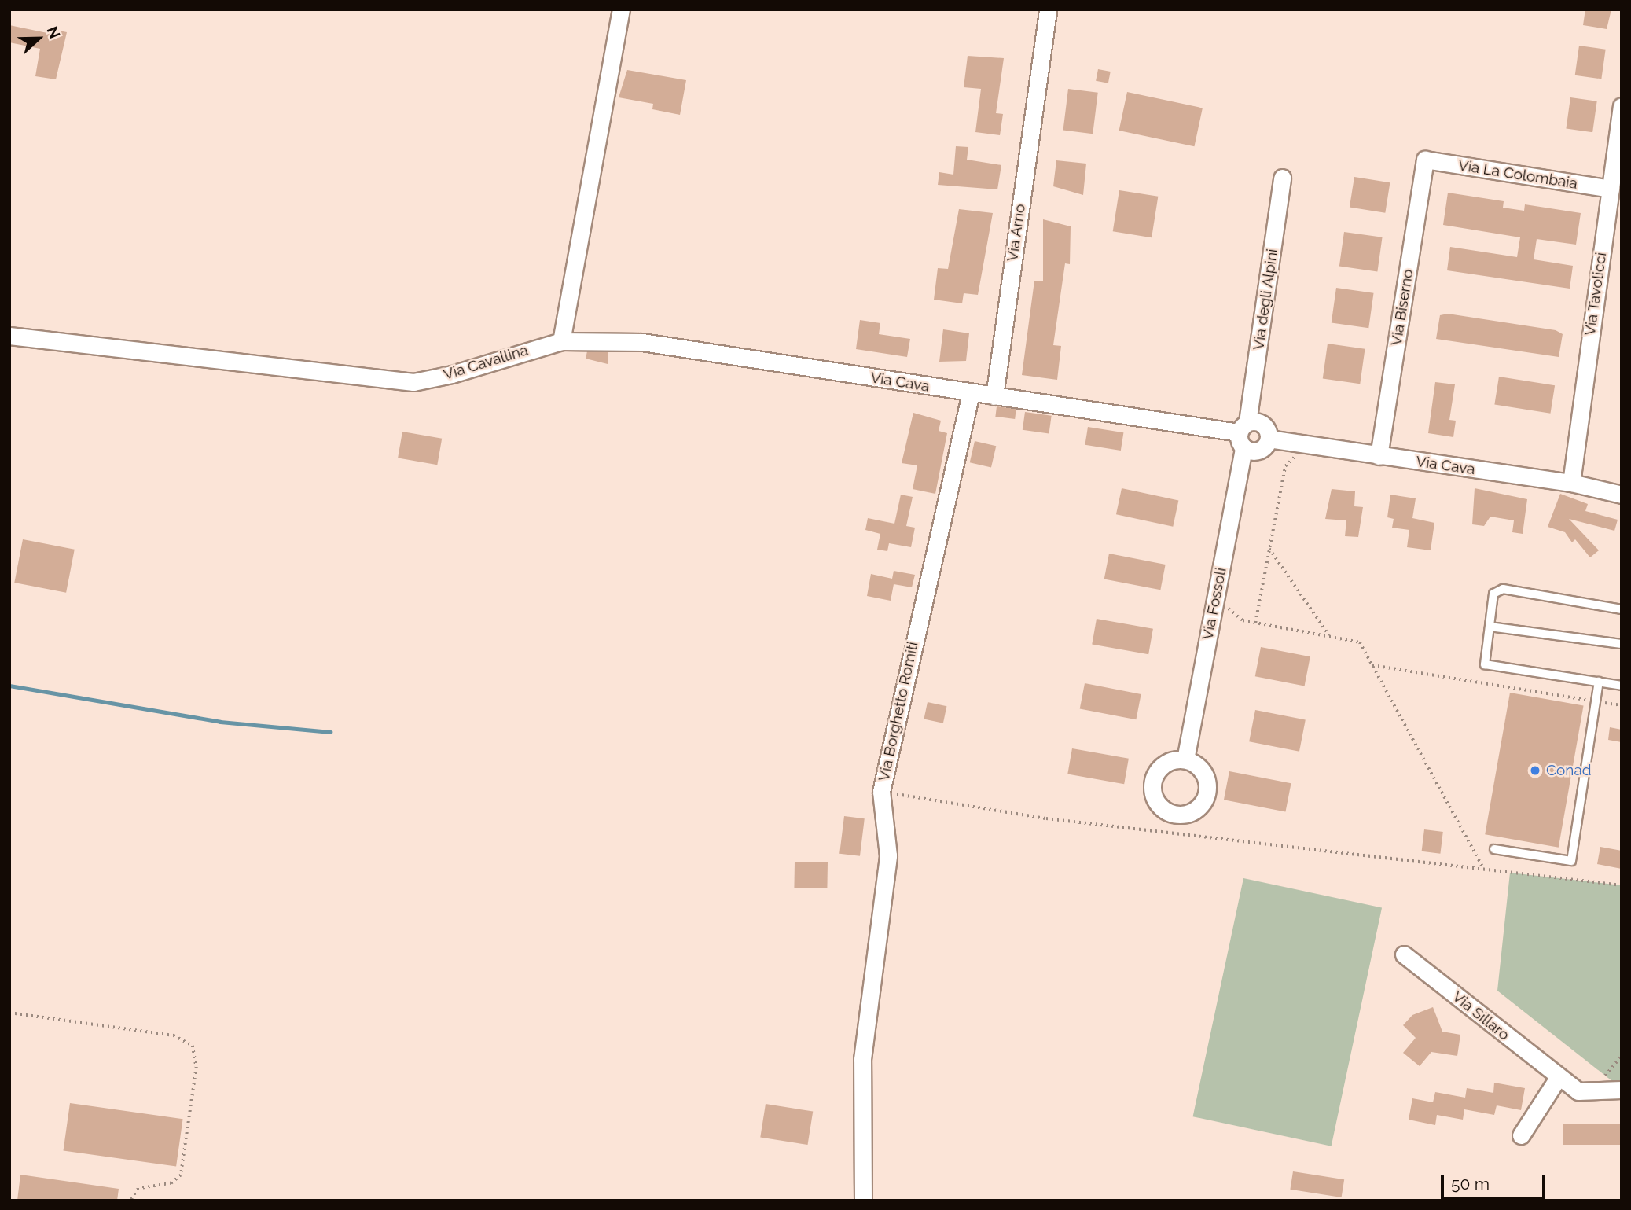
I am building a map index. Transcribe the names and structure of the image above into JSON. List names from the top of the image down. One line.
{"streets":{"street":["Via La Colombaia","Via Arno","Via Tavolicci","Via degli Alpini","Via Biserno","Via Cavallina","Via Cava","Via Fossoli","Via Borghetto Romiti","Via Sillaro"]},"crossings":[["Via La Colombaia","Via Tavolicci"],["Via La Colombaia","Via Biserno"],["Via Arno","Via Cava"],["Via Tavolicci","Via Cava"],["Via degli Alpini","Via Cava"],["Via degli Alpini","Via Fossoli"],["Via Biserno","Via Cava"],["Via Cavallina","Via Cava"],["Via Cava","Via Fossoli"],["Via Cava","Via Borghetto Romiti"]],"places":["Conad"],"scale_bar":"50 m","north":"right"}
